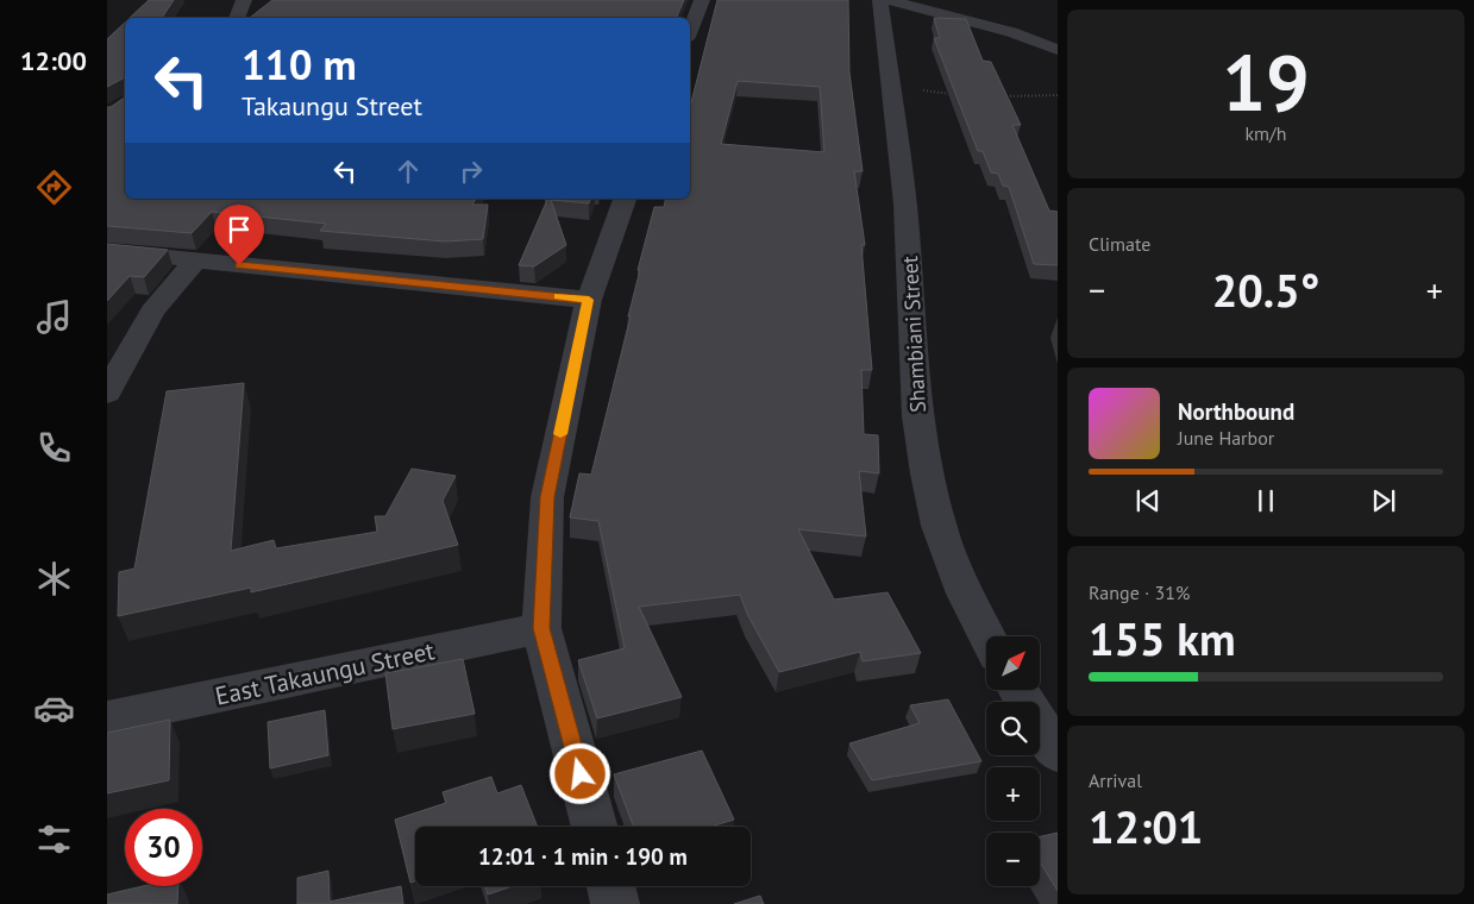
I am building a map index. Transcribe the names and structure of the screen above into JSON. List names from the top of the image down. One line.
{"streets":{"street":["Shambiani Street","East Takaungu Street"]},"north":"top right","page":{"tabs":"12:00","tile":[["19","km/h"],"Climate",["Range · 31%","155 km"],["Arrival","12:01"]],"turn":["110 m","Takaungu Street"],"heat":["−","20.5°","+"],"song":["Northbound","June Harbor"],"map_buttons":["+","−"],"limit":"30","trip":"12:01 · 1 min · 190 m"}}
